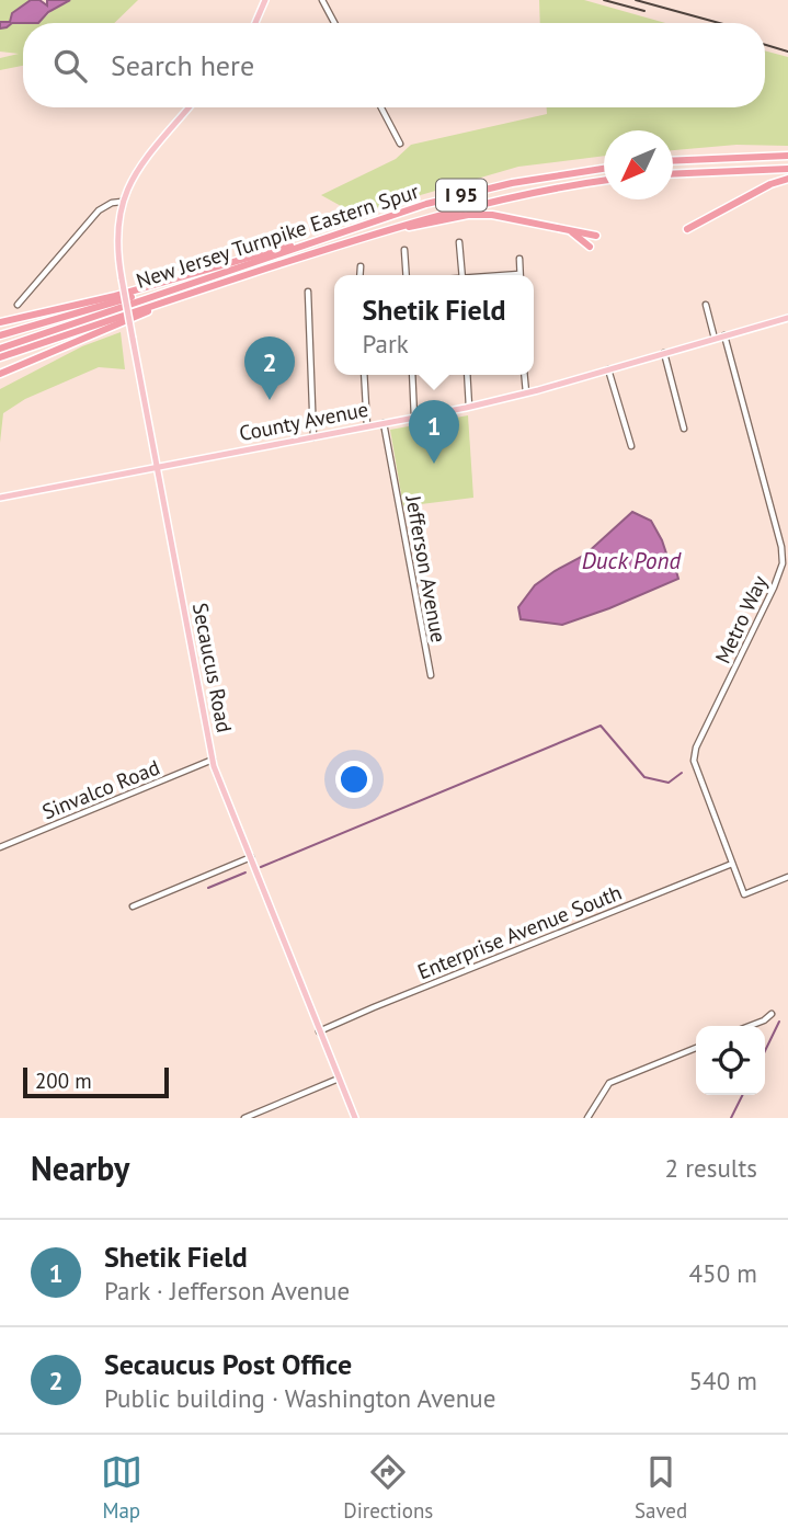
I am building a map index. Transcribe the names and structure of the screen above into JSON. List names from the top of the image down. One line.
{"streets":{"highway":["I 95","New Jersey Turnpike Eastern Spur"],"main road":["County Avenue","Secaucus Road"],"street":["Jefferson Avenue","Metro Way","Sinvalco Road","Enterprise Avenue South"]},"crossings":[["County Avenue","Jefferson Avenue"],["County Avenue","Metro Way"],["County Avenue","Secaucus Road"],["Metro Way","Enterprise Avenue South"],["Secaucus Road","Sinvalco Road"],["Secaucus Road","Enterprise Avenue South"]],"water":["Duck Pond"],"scale_bar":"200 m","north":"bottom left","page":{"search":"Search here","popup":["Shetik Field","Park"],"pins":["2","1"],"scale":"200 m","heading":["Nearby","2 results"],"list":[{"mark":"1","name":"Shetik Field","note":"Park · Jefferson Avenue","value":"450 m"},{"mark":"2","name":"Secaucus Post Office","note":"Public building · Washington Avenue","value":"540 m"}],"nav":["Map","Directions","Saved"]}}
